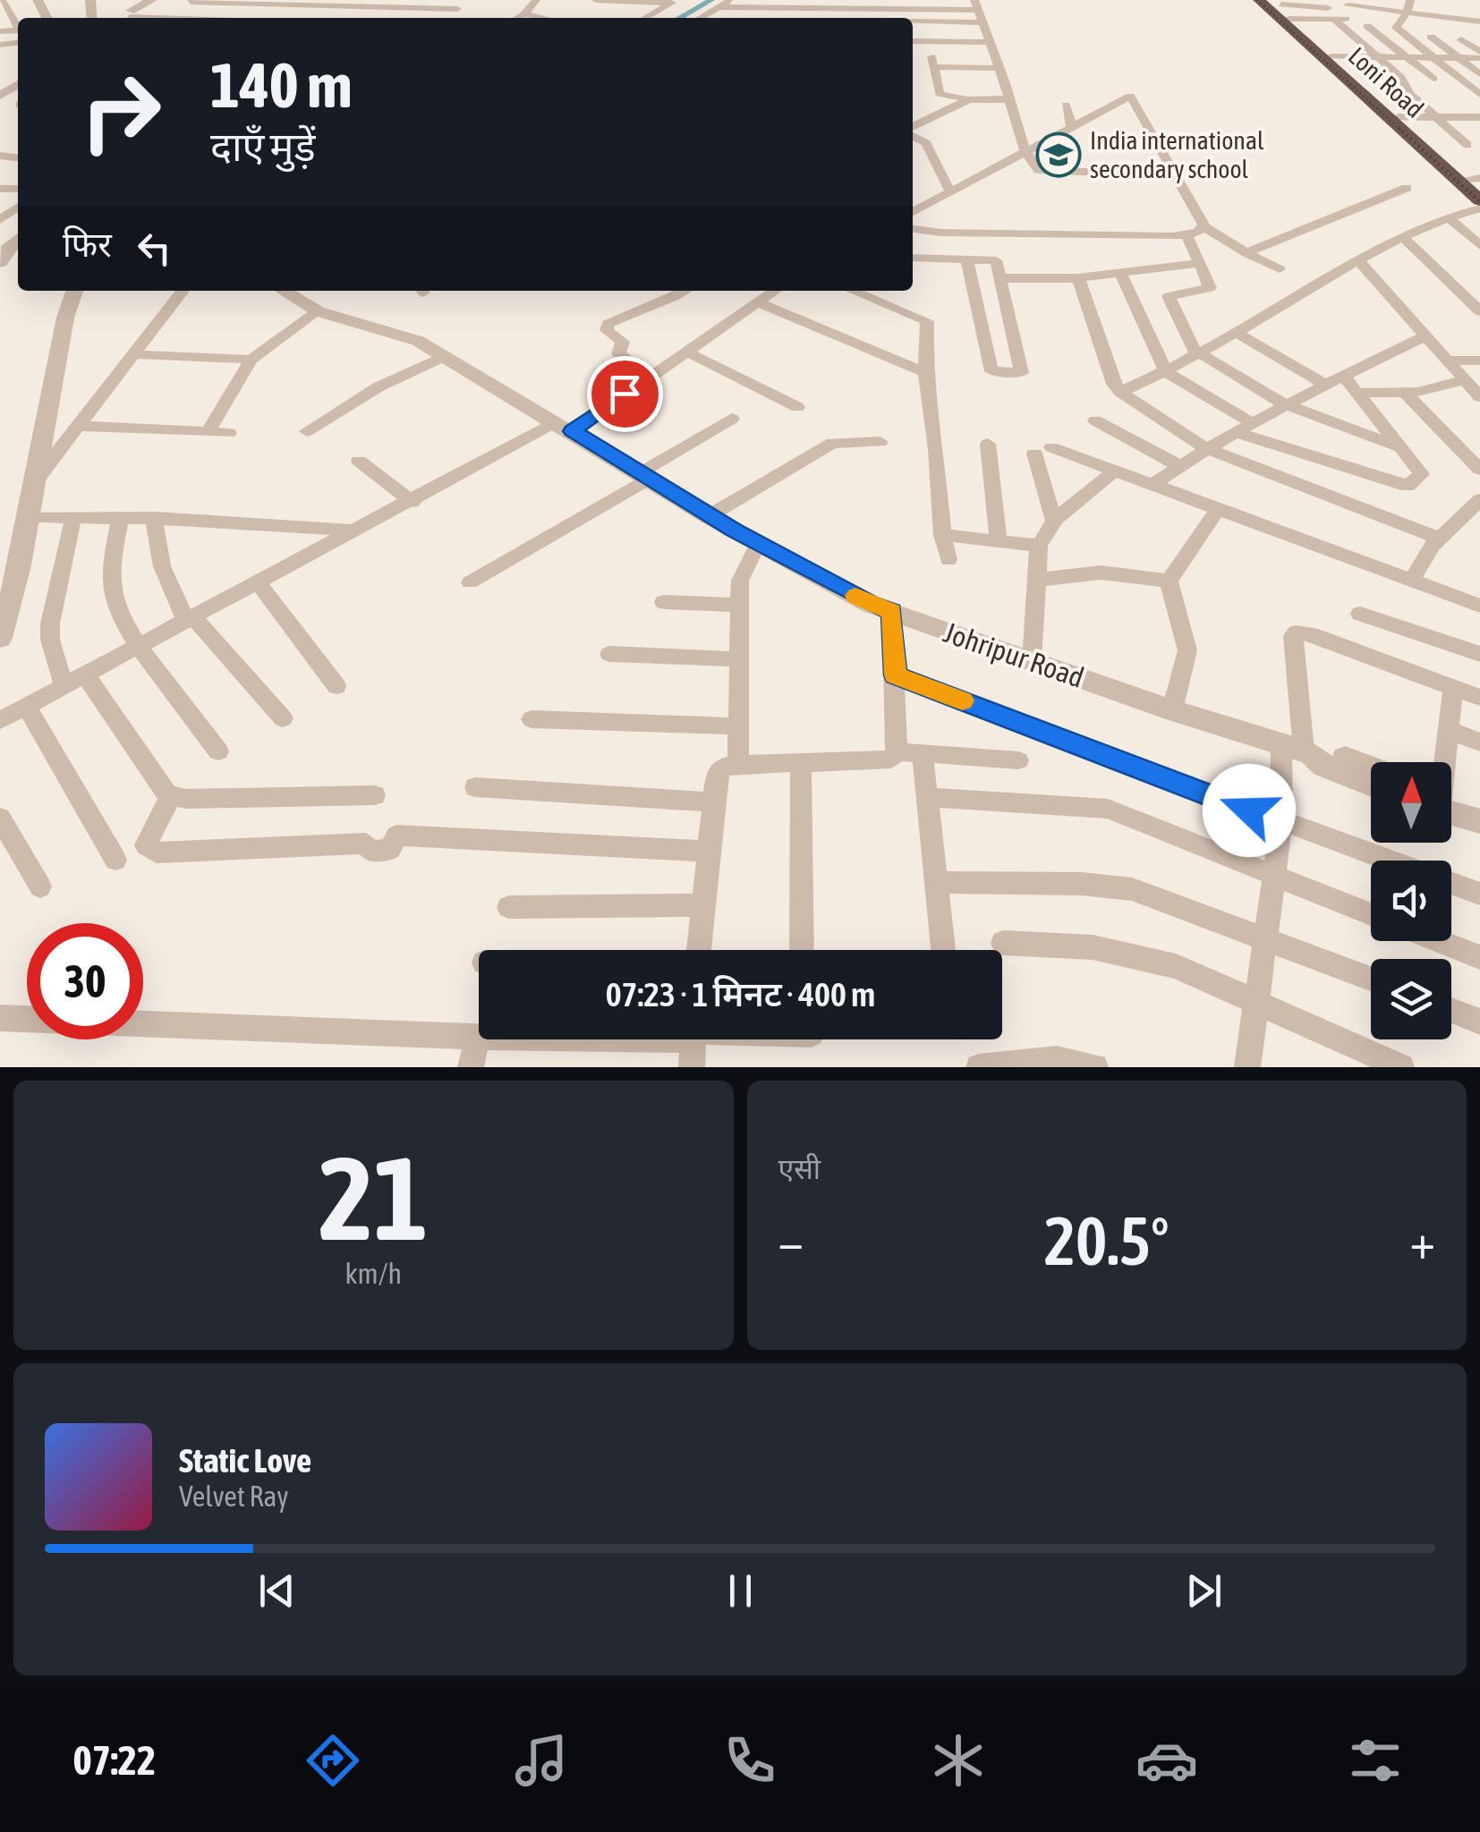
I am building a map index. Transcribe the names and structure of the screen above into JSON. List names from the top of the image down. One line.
{"streets":{"highway":["Loni Road"],"street":["Johripur Road"]},"places":{"school or university":["India international secondary school"]},"north":"top","page":{"turn":["140 m","दाएँ मुड़ें"],"then":"फिर","limit":"30","trip":"07:23 · 1 मिनट · 400 m","tile":[["21","km/h"],"एसी"],"heat":["−","20.5°","+"],"song":["Static Love","Velvet Ray"],"tabs":"07:22"}}
